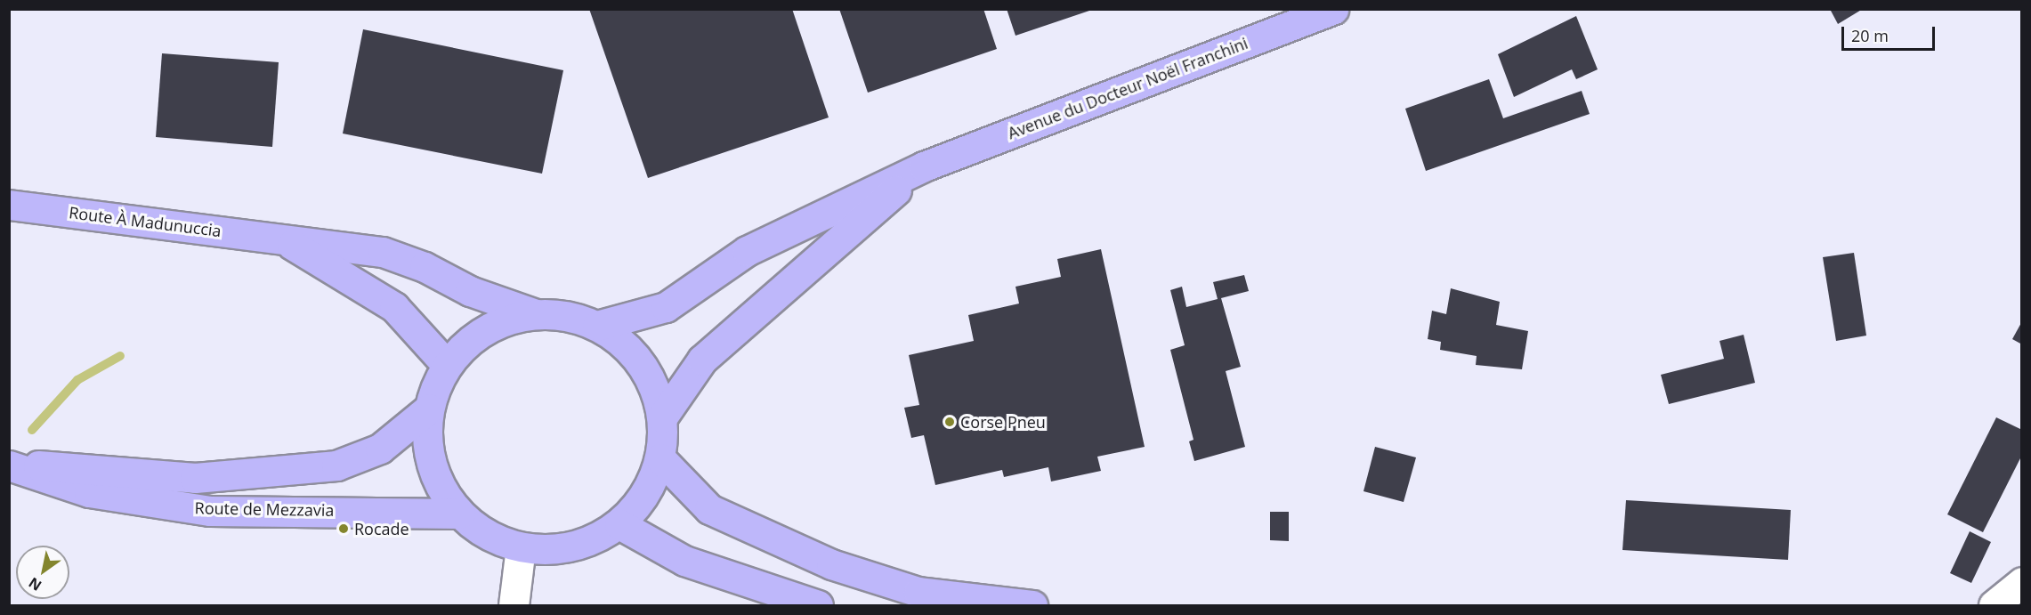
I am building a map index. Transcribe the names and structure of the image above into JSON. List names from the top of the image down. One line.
{"streets":{"main road":["Avenue du Docteur Noël Franchini","Route À Madunuccia","Route de Mezzavia"]},"places":["Corse Pneu","Rocade"],"scale_bar":"20 m","north":"bottom left"}
